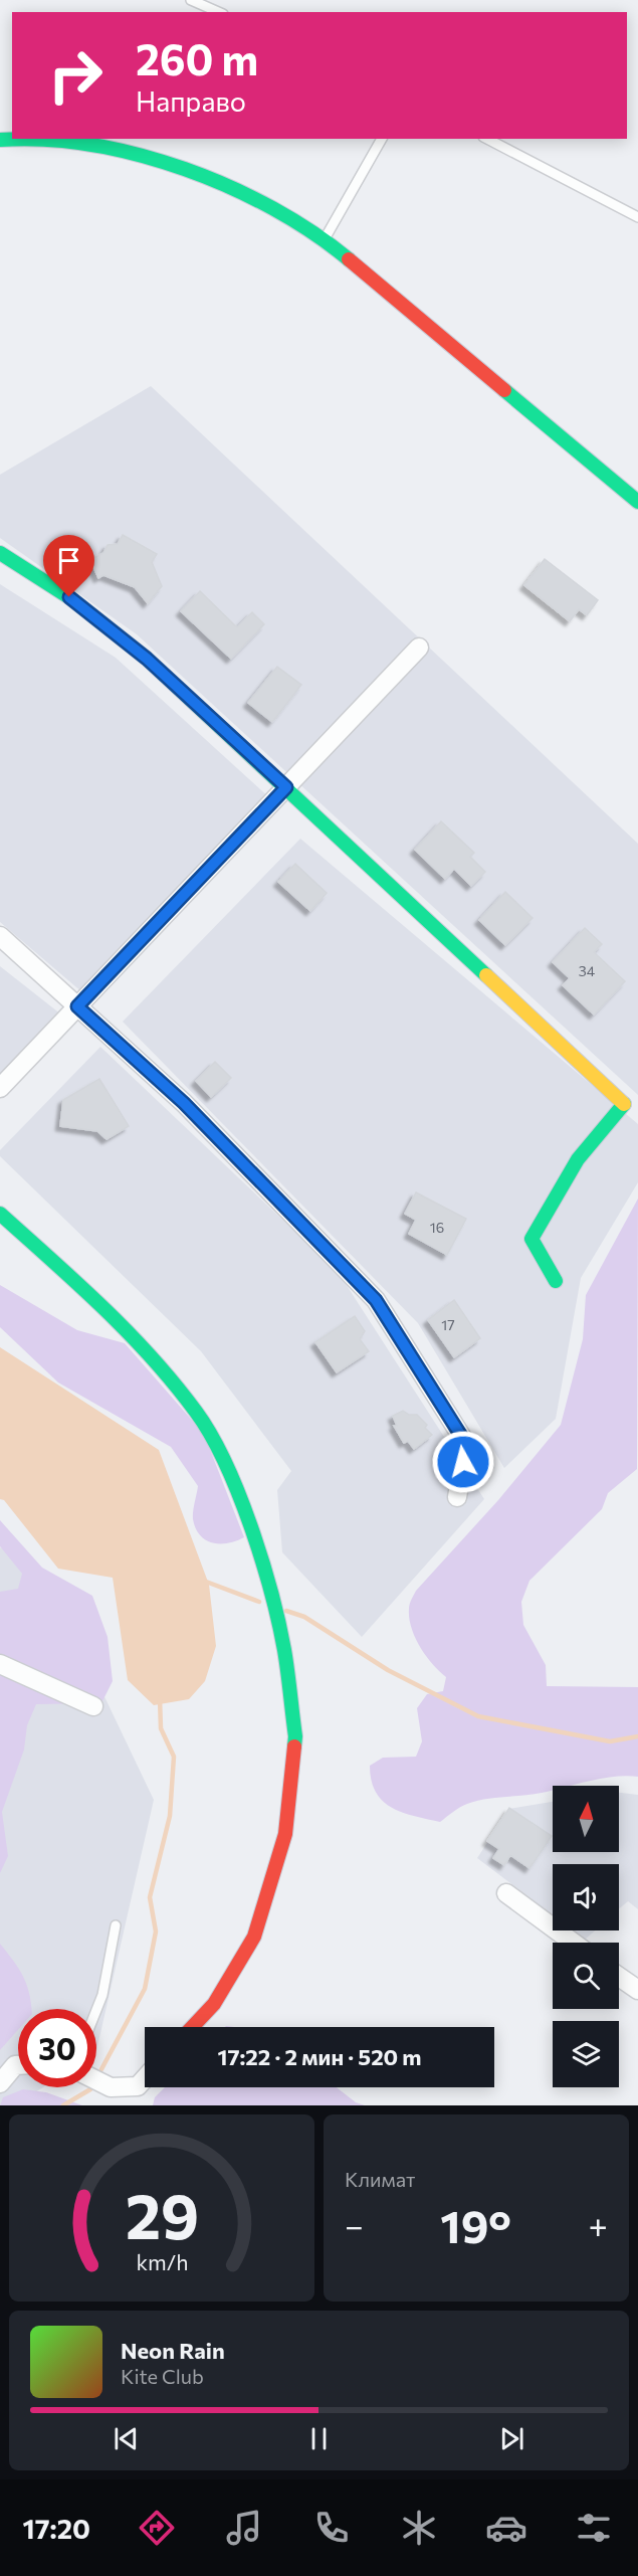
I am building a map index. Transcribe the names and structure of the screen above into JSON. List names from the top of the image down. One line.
{"house_numbers":["34","16","17"],"north":"top","page":{"turn":["260 m","Направо"],"limit":"30","trip":"17:22 · 2 мин · 520 m","tile":"Климат","heat":["−","19°","+"],"song":["Neon Rain","Kite Club"],"tabs":"17:20","gauge":["29","km/h"]}}
